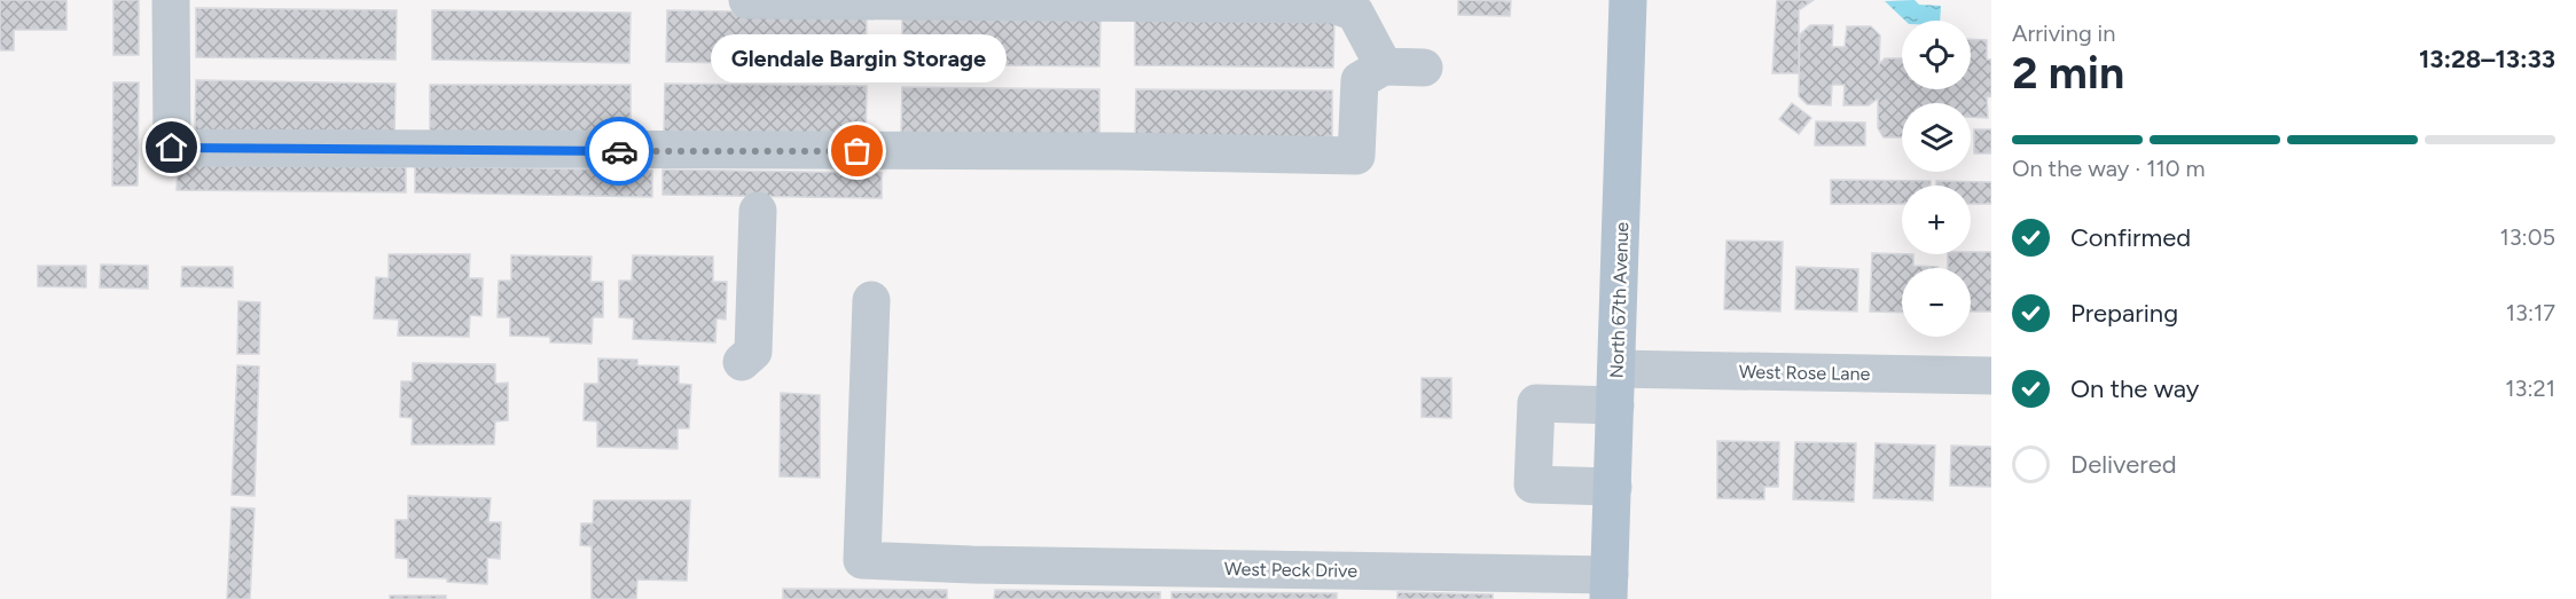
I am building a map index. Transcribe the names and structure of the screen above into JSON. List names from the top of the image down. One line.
{"streets":{"main road":["North 67th Avenue"],"street":["West Rose Lane","West Peck Drive"]},"crossings":[["North 67th Avenue","West Rose Lane"],["North 67th Avenue","West Peck Drive"]],"places":["Glendale Bargin Storage"],"page":{"heading":["2 min","Arriving in","13:28–13:33"],"map_buttons":["+","−"],"bubble":"Glendale Bargin Storage","bar":"On the way · 110 m","list":[["Confirmed","13:05"],["Preparing","13:17"],["On the way","13:21"],"Delivered"]}}
